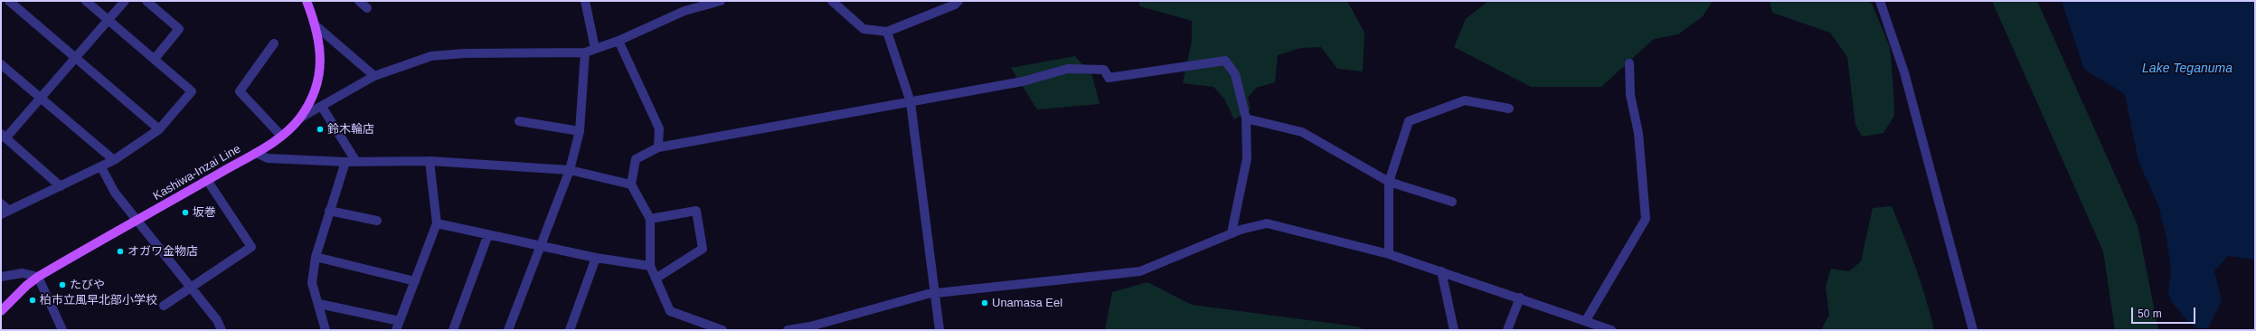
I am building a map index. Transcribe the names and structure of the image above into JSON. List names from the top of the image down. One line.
{"streets":{"main road":["Kashiwa-Inzai Line"]},"water":["Lake Teganuma"],"places":["鈴木輪店","坂巻","オガワ金物店","たびや","柏市立風早北部小学校","Unamasa Eel"],"scale_bar":"50 m"}
